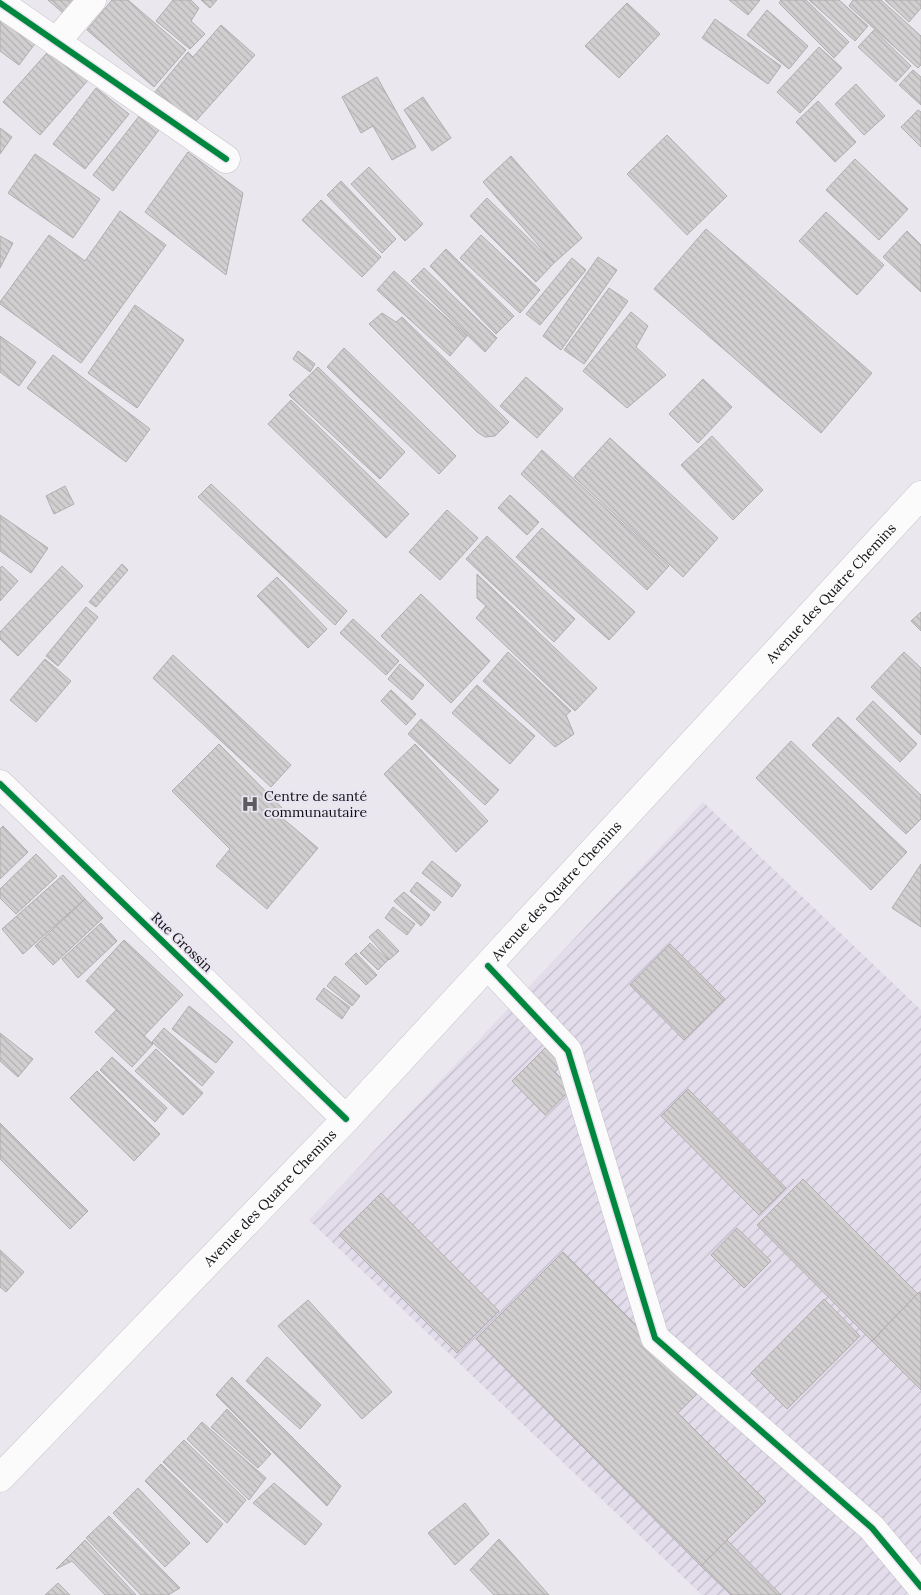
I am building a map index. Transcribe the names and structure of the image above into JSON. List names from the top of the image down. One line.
{"streets":{"street":["Avenue des Quatre Chemins","Rue Grossin"]},"crossings":[["Avenue des Quatre Chemins","Rue Grossin"]],"places":{"hospital":["Centre de santé communautaire"]}}
